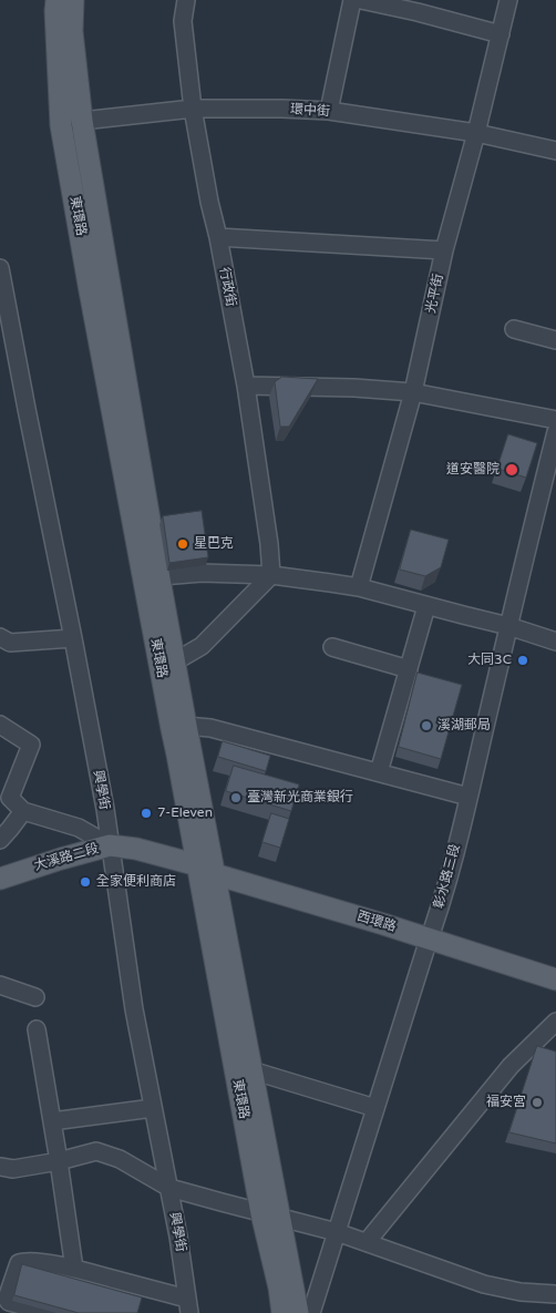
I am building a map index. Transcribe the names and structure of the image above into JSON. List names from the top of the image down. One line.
{"streets":{"main road":["東環路","大溪路二段","西環路"],"street":["環中街","行政街","光平街","興學街","彰水路三段"]},"crossings":[["環中街","東環路"],["環中街","行政街"],["環中街","光平街"],["東環路","大溪路二段"],["東環路","彰水路三段"],["東環路","西環路"],["興學街","大溪路二段"],["大溪路二段","西環路"],["彰水路三段","西環路"]],"places":["道安醫院","星巴克","大同3C","溪湖郵局","臺灣新光商業銀行","7-Eleven","全家便利商店","福安宮"]}
